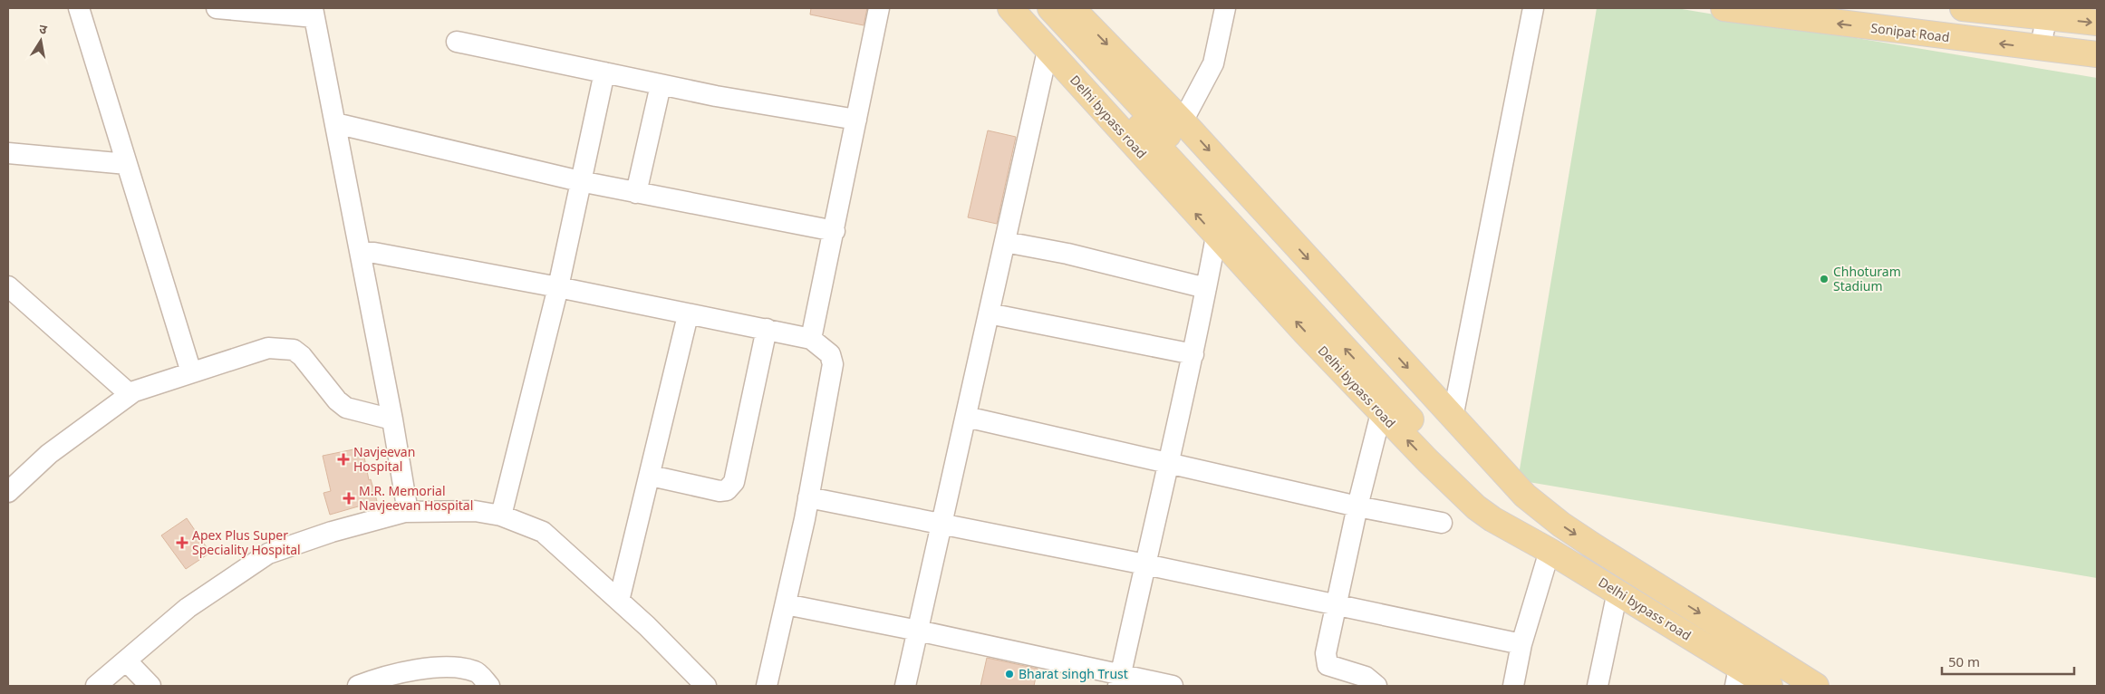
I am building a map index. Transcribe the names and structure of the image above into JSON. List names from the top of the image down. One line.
{"streets":{"main road":["Sonipat Road","Delhi bypass road"]},"places":{"other":["Chhoturam Stadium","Bharat singh Trust"],"health":["Navjeevan Hospital","M.R. Memorial Navjeevan Hospital","Apex Plus Super Speciality Hospital"]},"scale_bar":"50 m","north":"top"}
